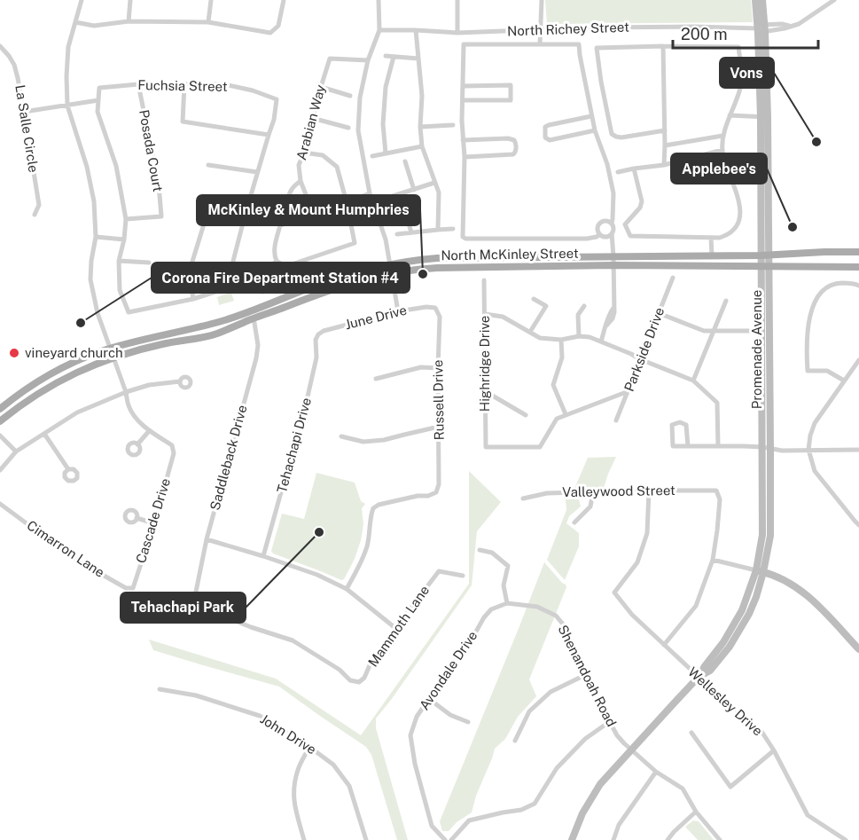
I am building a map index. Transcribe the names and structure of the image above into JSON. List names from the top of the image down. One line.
{"streets":{"main road":["North McKinley Street","Promenade Avenue"],"street":["North Richey Street","Fuchsia Street","Arabian Way","La Salle Circle","Posada Court","June Drive","Parkside Drive","Highridge Drive","Russell Drive","Tehachapi Drive","Saddleback Drive","Valleywood Street","Cascade Drive","Cimarron Lane","Mammoth Lane","Avondale Drive","Shenandoah Road","Wellesley Drive","John Drive"]},"crossings":[["North Richey Street","Promenade Avenue"],["Fuchsia Street","Posada Court"],["North McKinley Street","Promenade Avenue"],["North McKinley Street","Saddleback Drive"],["June Drive","Russell Drive"],["June Drive","Tehachapi Drive"],["Promenade Avenue","Shenandoah Road"],["Promenade Avenue","Wellesley Drive"],["Saddleback Drive","Mammoth Lane"],["Valleywood Street","Wellesley Drive"],["Cascade Drive","Cimarron Lane"],["Avondale Drive","Shenandoah Road"]],"places":["Vons","Applebee's","McKinley & Mount Humphries","Corona Fire Department Station #4","vineyard church","Tehachapi Park"],"scale_bar":"200 m"}
